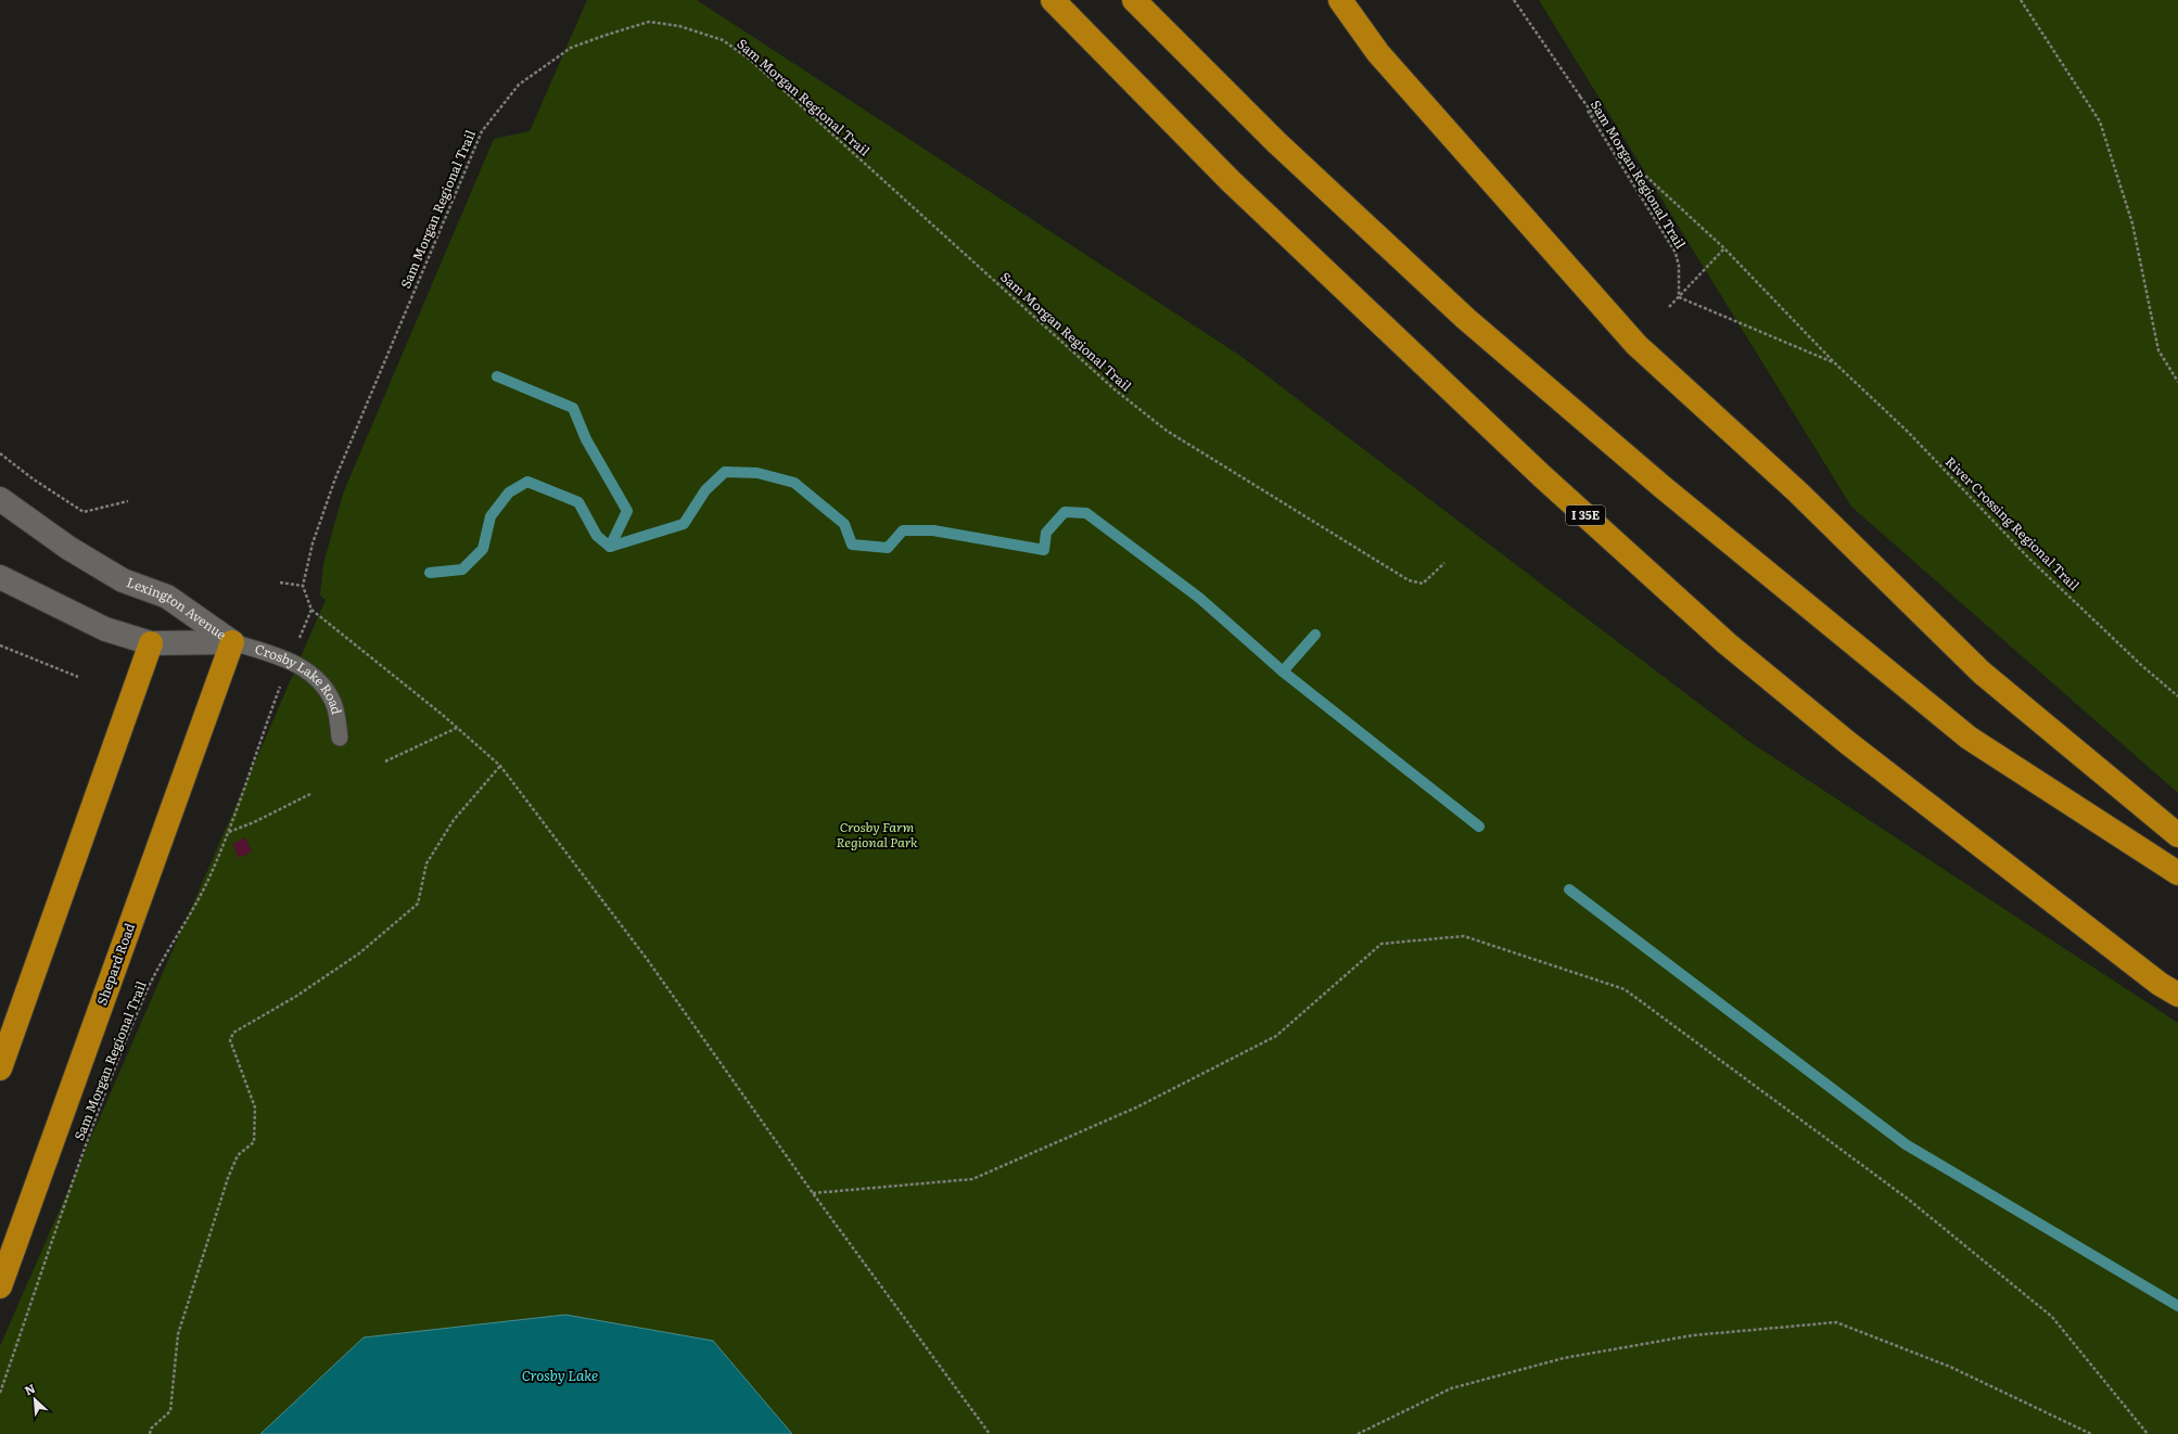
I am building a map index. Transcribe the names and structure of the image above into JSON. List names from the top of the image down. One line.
{"streets":{"highway":["I 35E","Shepard Road"],"street":["Lexington Avenue"],"lane":["Crosby Lake Road"],"path":["Sam Morgan Regional Trail","River Crossing Regional Trail"]},"crossings":[["Sam Morgan Regional Trail","River Crossing Regional Trail"],["Lexington Avenue","Crosby Lake Road"],["Lexington Avenue","Shepard Road"],["Crosby Lake Road","Shepard Road"]],"water":["Crosby Lake"],"parks":["Crosby Farm Regional Park"],"north":"top left"}
